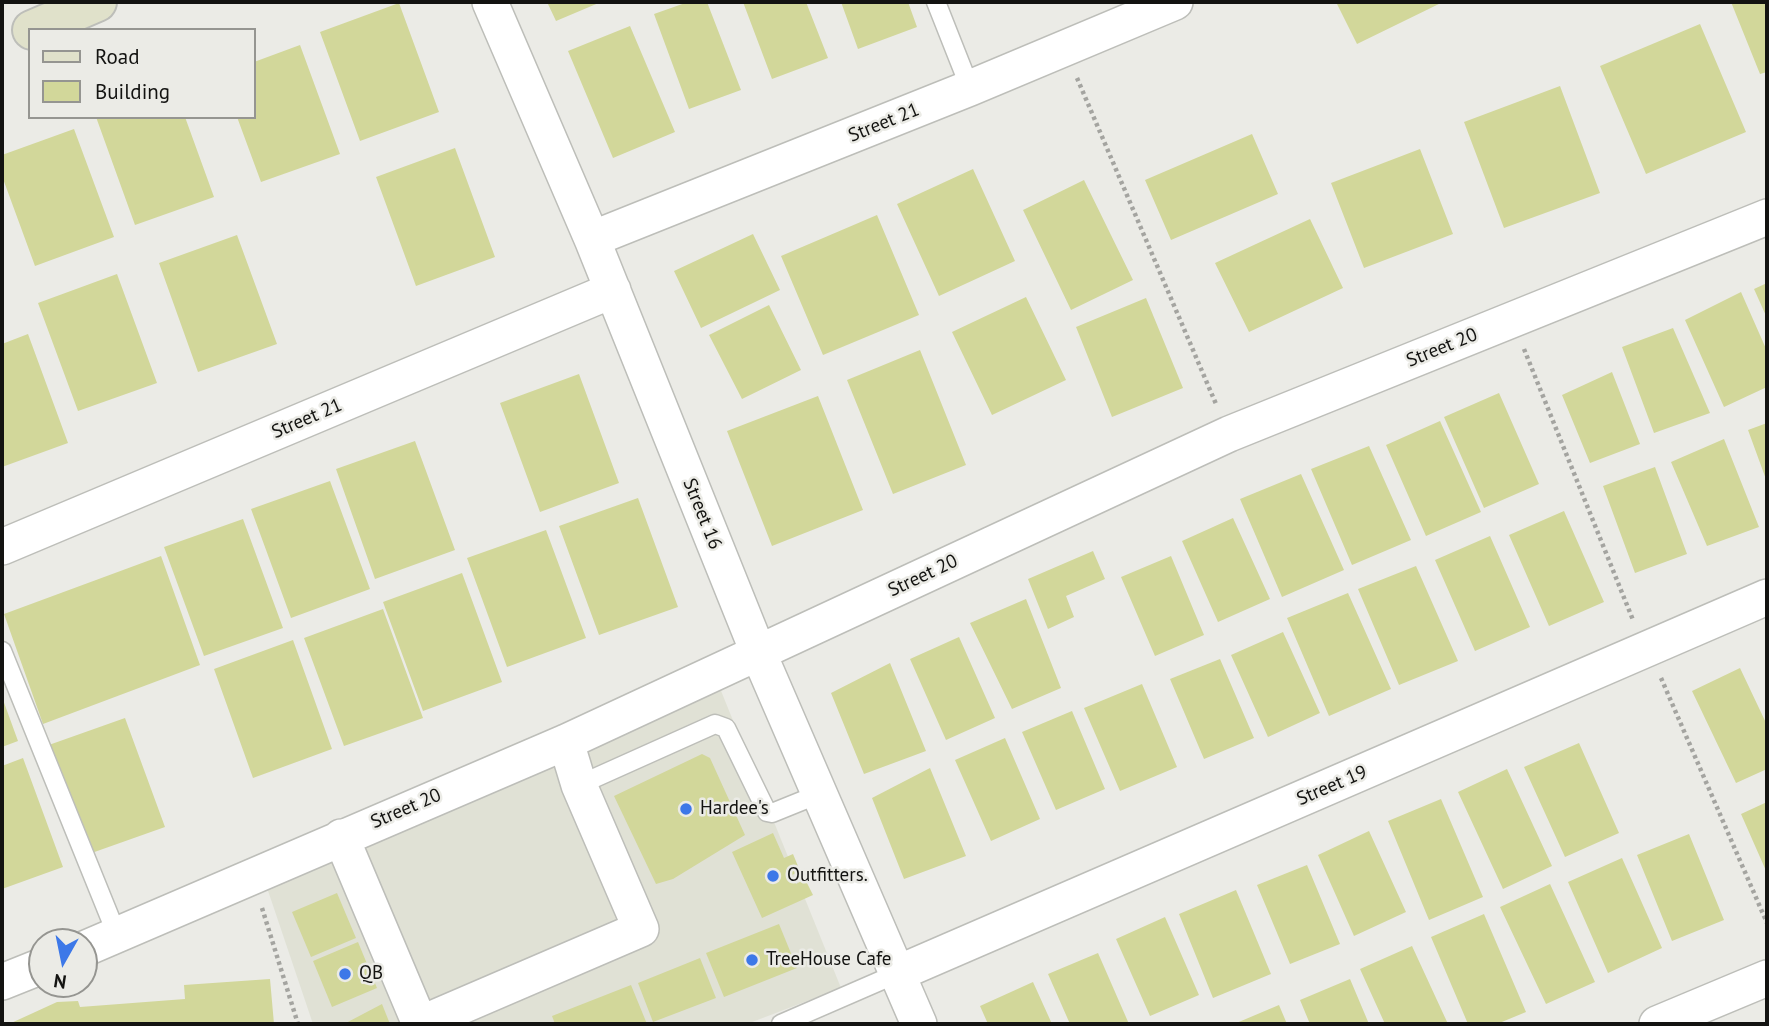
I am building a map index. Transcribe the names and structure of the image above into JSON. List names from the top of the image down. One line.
{"streets":{"street":["Street 21","Street 20","Street 16","Street 19"]},"crossings":[["Street 21","Street 16"],["Street 20","Street 16"],["Street 16","Street 19"]],"places":["Hardee's","Outfitters.","TreeHouse Cafe","QB"],"legend":["Road","Building"],"north":"bottom"}
